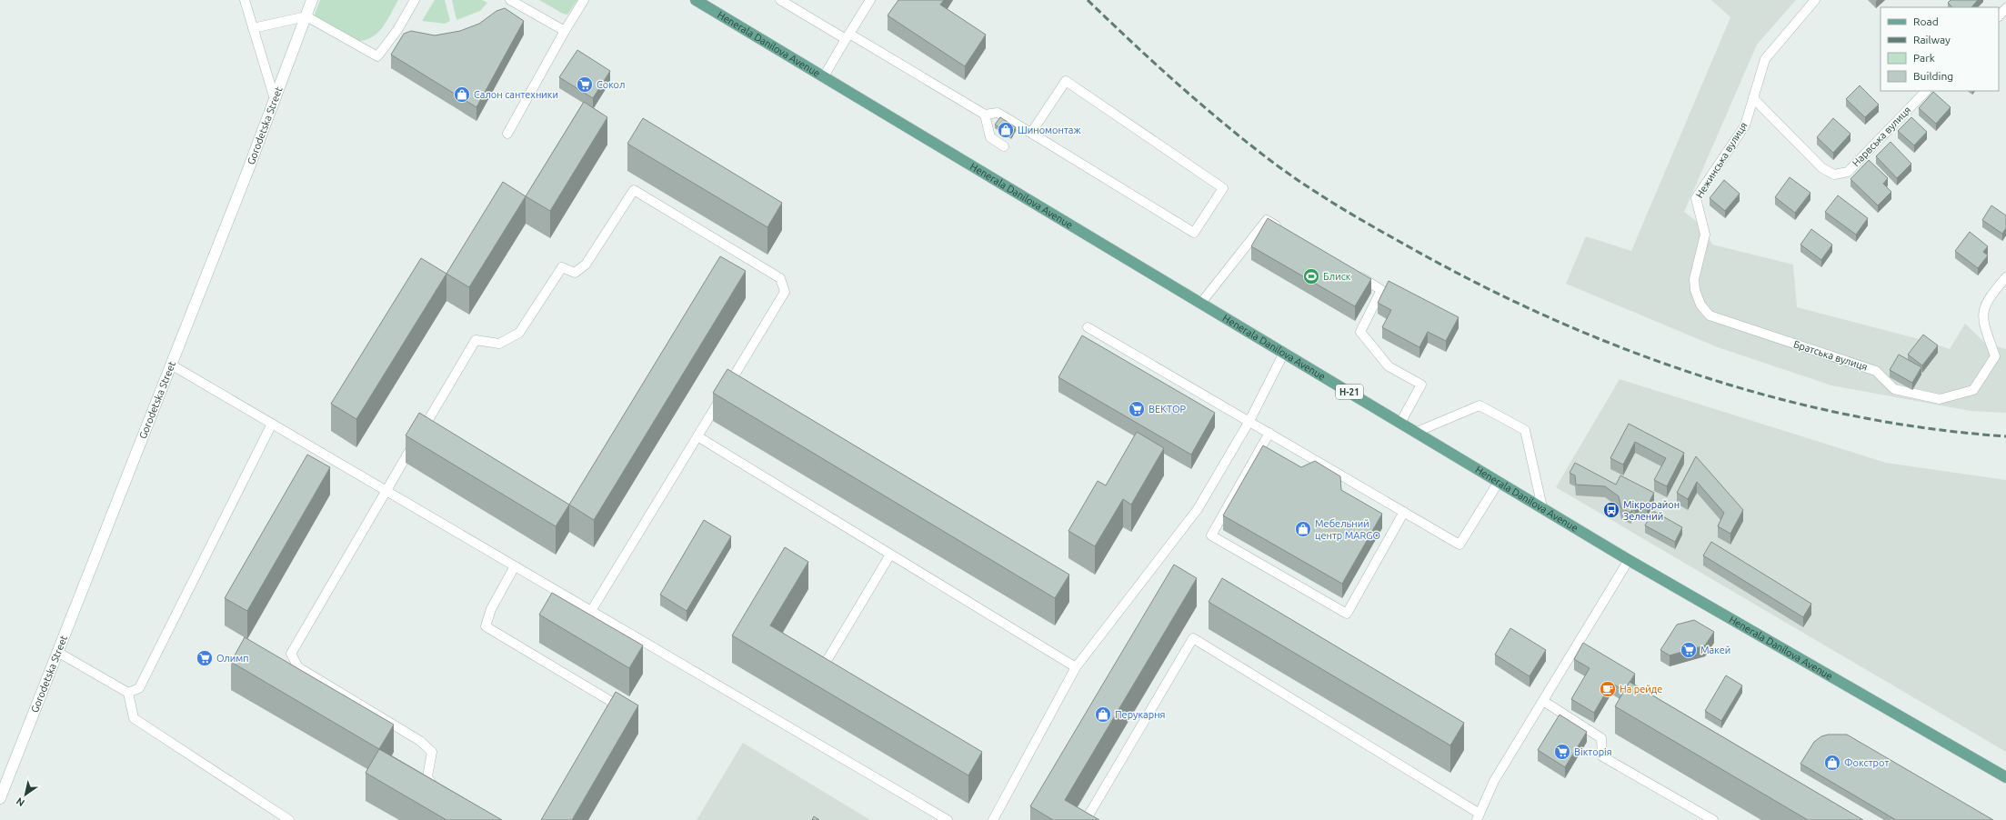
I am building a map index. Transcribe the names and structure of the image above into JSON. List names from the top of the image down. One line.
{"streets":{"main road":["Henerala Danilova Avenue","Н-21"],"street":["Gorodetska Street"],"lane":["Нарвська вулиця","Нежинська вулиця","Братська вулиця"]},"crossings":[["Нарвська вулиця","Нежинська вулиця"],["Нежинська вулиця","Братська вулиця"]],"places":{"supermarket":["Сокол","ВЕКТОР","Макей","Олимп","Вікторія"],"shop":["Салон сантехники","Шиномонтаж","Мебельний центр MARGO","Перукарня","Фокстрот"],"sports":["Блиск"],"bus stop":["Мікрорайон Зелений"],"cafe":["На рейде"]},"legend":["Road","Railway","Park","Building"],"north":"bottom left"}
